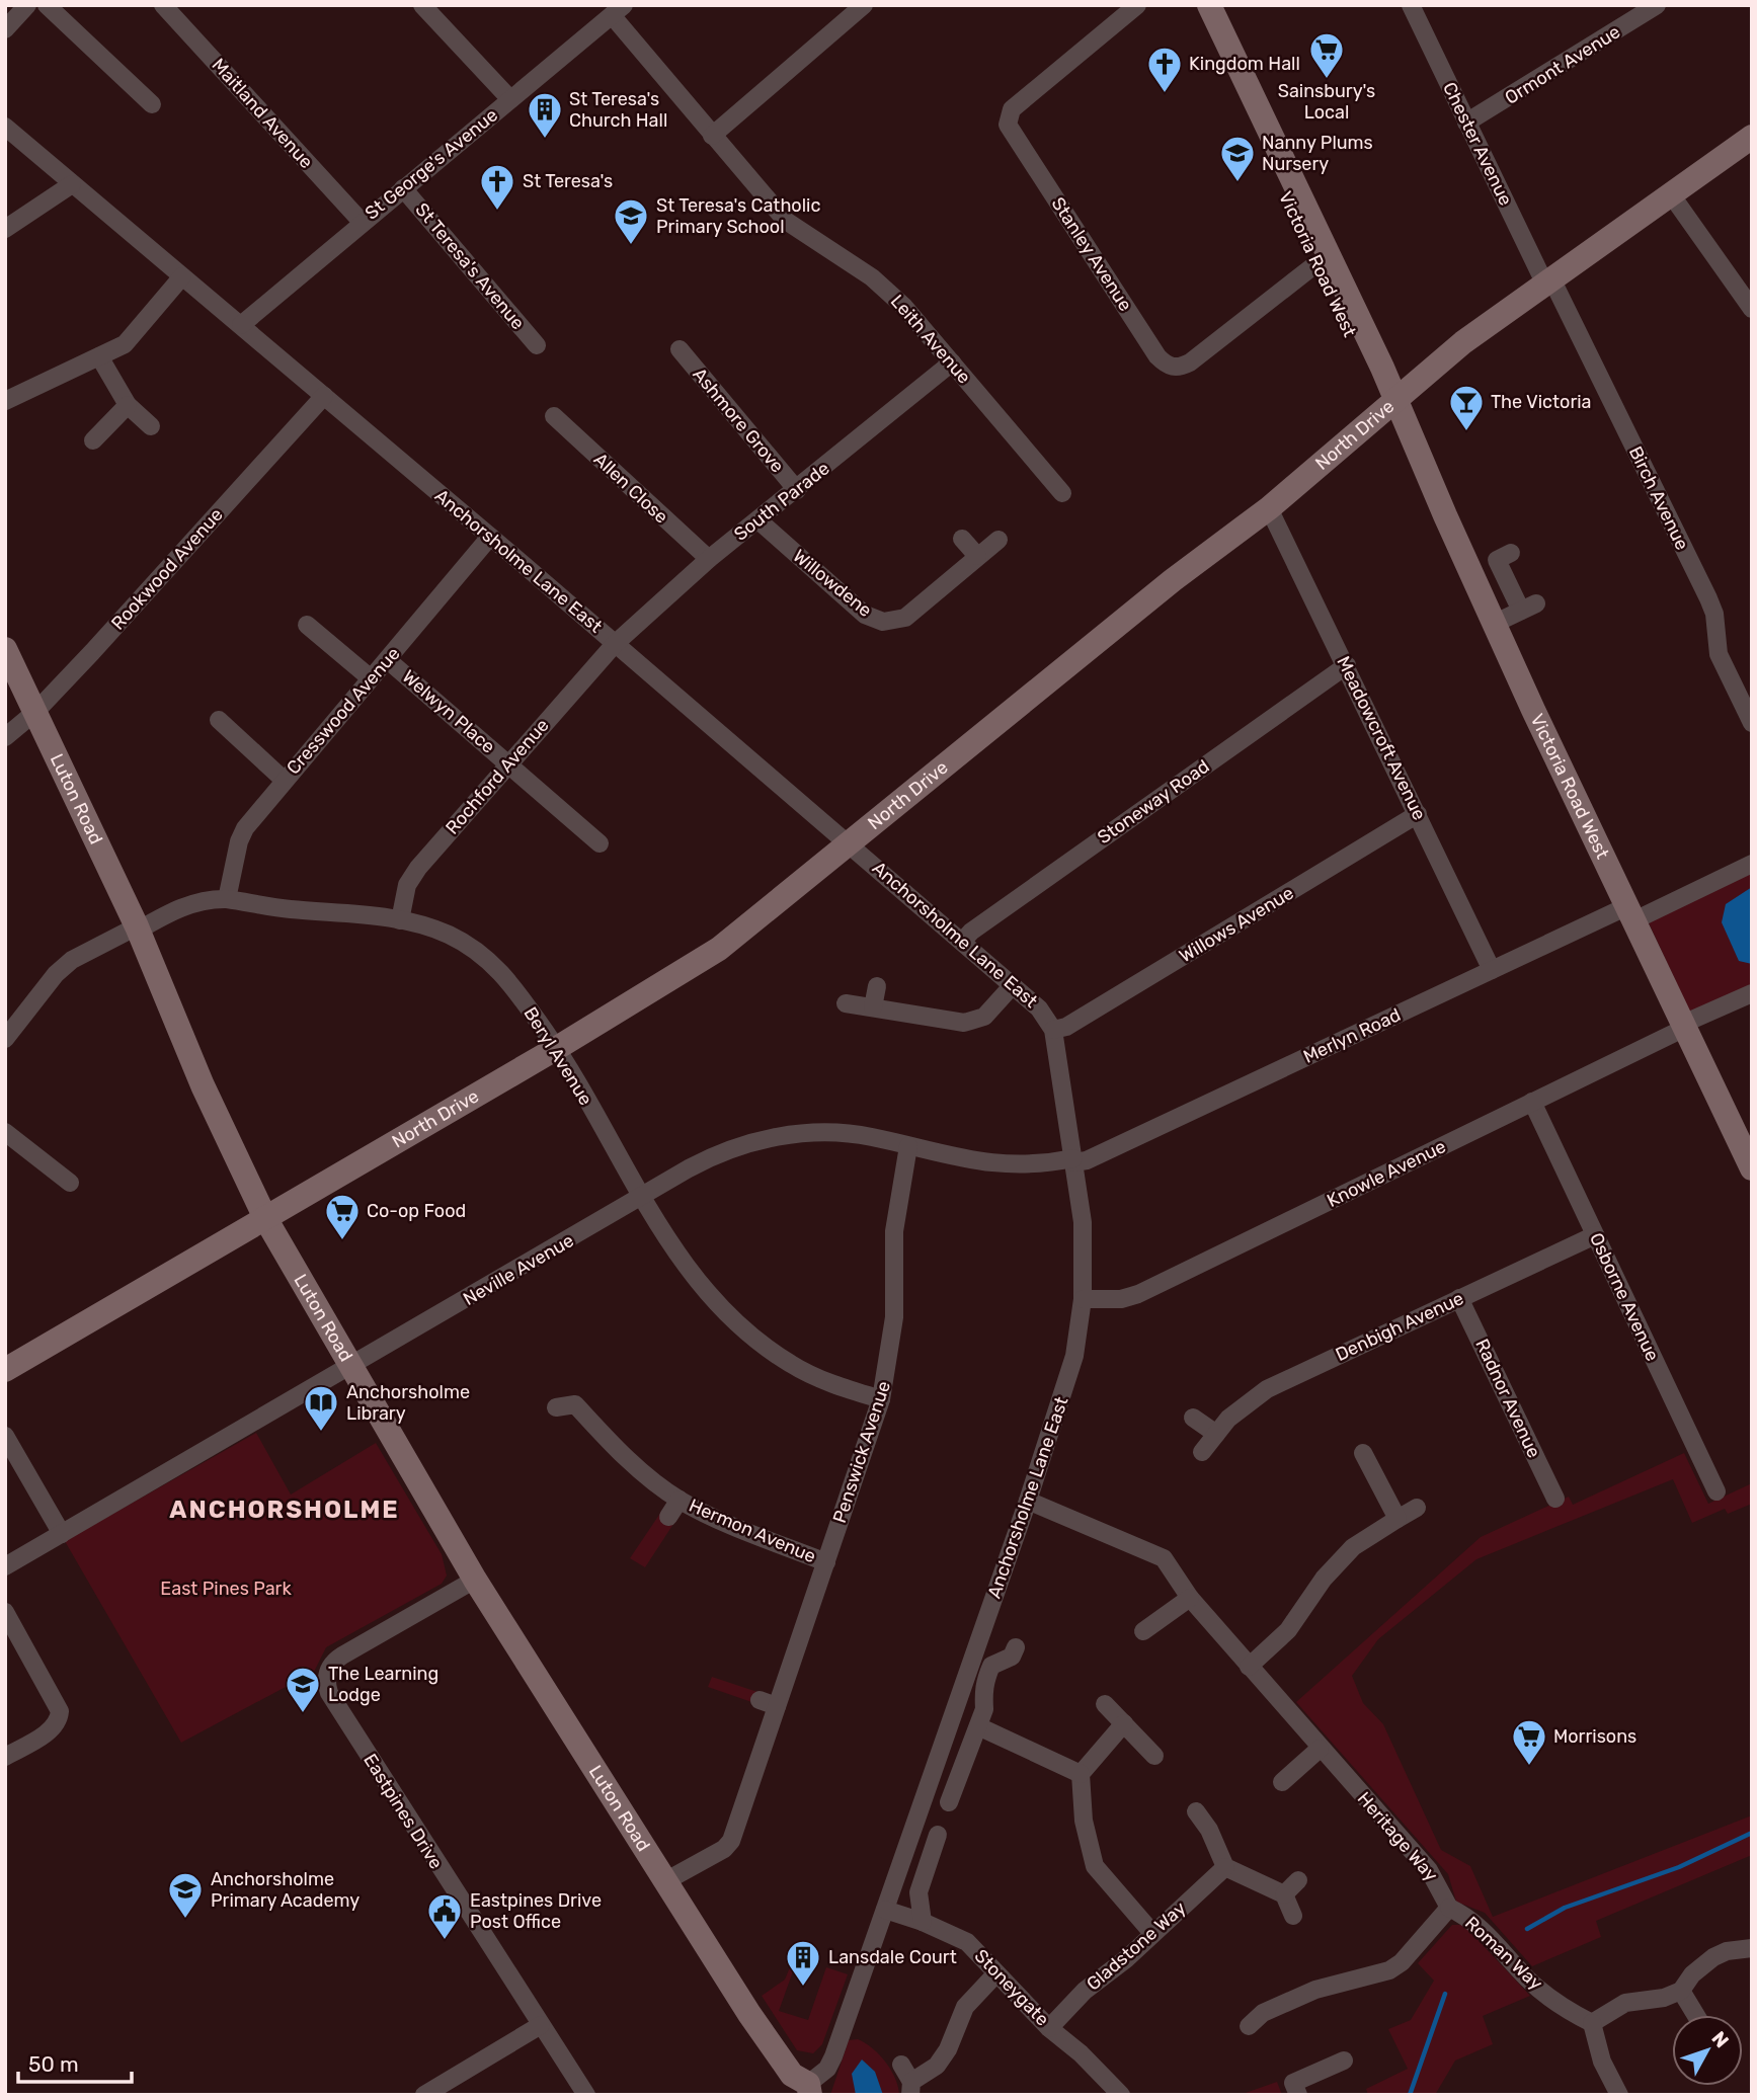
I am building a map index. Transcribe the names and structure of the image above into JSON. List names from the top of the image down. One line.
{"streets":{"street":["Ormont Avenue","Maitland Avenue","Chester Avenue","St George's Avenue","Stanley Avenue","Victoria Road West","St Teresa's Avenue","Leith Avenue","Ashmore Grove","North Drive","Allen Close","Birch Avenue","South Parade","Anchorsholme Lane East","Rookwood Avenue","Willowdene","Cresswood Avenue","Welwyn Place","Meadowcroft Avenue","Rochford Avenue","Luton Road","Stoneway Road","Willows Avenue","Merlyn Road","Beryl Avenue","Knowle Avenue","Neville Avenue","Osborne Avenue","Denbigh Avenue","Radnor Avenue","Penswick Avenue","Hermon Avenue","Eastpines Drive","Heritage Way","Gladstone Way","Roman Way","Stoneygate"]},"crossings":[["Ormont Avenue","Chester Avenue"],["Maitland Avenue","St George's Avenue"],["Chester Avenue","North Drive"],["Chester Avenue","Birch Avenue"],["St George's Avenue","St Teresa's Avenue"],["St George's Avenue","Leith Avenue"],["St George's Avenue","Anchorsholme Lane East"],["Stanley Avenue","Victoria Road West"],["Victoria Road West","North Drive"],["Victoria Road West","Merlyn Road"],["Victoria Road West","Knowle Avenue"],["Leith Avenue","South Parade"],["Ashmore Grove","South Parade"],["North Drive","Birch Avenue"],["North Drive","Anchorsholme Lane East"],["North Drive","Meadowcroft Avenue"],["North Drive","Luton Road"],["North Drive","Beryl Avenue"],["Allen Close","South Parade"],["South Parade","Anchorsholme Lane East"],["South Parade","Willowdene"],["South Parade","Rochford Avenue"],["Anchorsholme Lane East","Rookwood Avenue"],["Anchorsholme Lane East","Cresswood Avenue"],["Anchorsholme Lane East","Rochford Avenue"],["Anchorsholme Lane East","Luton Road"],["Anchorsholme Lane East","Stoneway Road"],["Anchorsholme Lane East","Willows Avenue"],["Anchorsholme Lane East","Merlyn Road"],["Anchorsholme Lane East","Knowle Avenue"],["Anchorsholme Lane East","Neville Avenue"],["Anchorsholme Lane East","Heritage Way"],["Anchorsholme Lane East","Stoneygate"],["Rookwood Avenue","Luton Road"],["Cresswood Avenue","Welwyn Place"],["Cresswood Avenue","Beryl Avenue"],["Welwyn Place","Rochford Avenue"],["Meadowcroft Avenue","Stoneway Road"],["Meadowcroft Avenue","Willows Avenue"],["Meadowcroft Avenue","Merlyn Road"],["Rochford Avenue","Beryl Avenue"],["Luton Road","Beryl Avenue"],["Luton Road","Neville Avenue"],["Luton Road","Penswick Avenue"],["Luton Road","Eastpines Drive"],["Merlyn Road","Neville Avenue"],["Beryl Avenue","Neville Avenue"],["Beryl Avenue","Penswick Avenue"],["Knowle Avenue","Osborne Avenue"],["Neville Avenue","Penswick Avenue"],["Osborne Avenue","Denbigh Avenue"],["Denbigh Avenue","Radnor Avenue"],["Penswick Avenue","Hermon Avenue"],["Heritage Way","Roman Way"],["Gladstone Way","Stoneygate"]],"districts":["ANCHORSHOLME"],"parks":["East Pines Park"],"places":{"supermarket":["Sainsbury's Local","Co-op Food","Morrisons"],"church":["Kingdom Hall","St Teresa's"],"building":["St Teresa's Church Hall","Lansdale Court"],"school or university":["Nanny Plums Nursery","St Teresa's Catholic Primary School","The Learning Lodge","Anchorsholme Primary Academy"],"bar":["The Victoria"],"library":["Anchorsholme Library"],"public building":["Eastpines Drive Post Office"]},"scale_bar":"50 m","north":"top right"}
